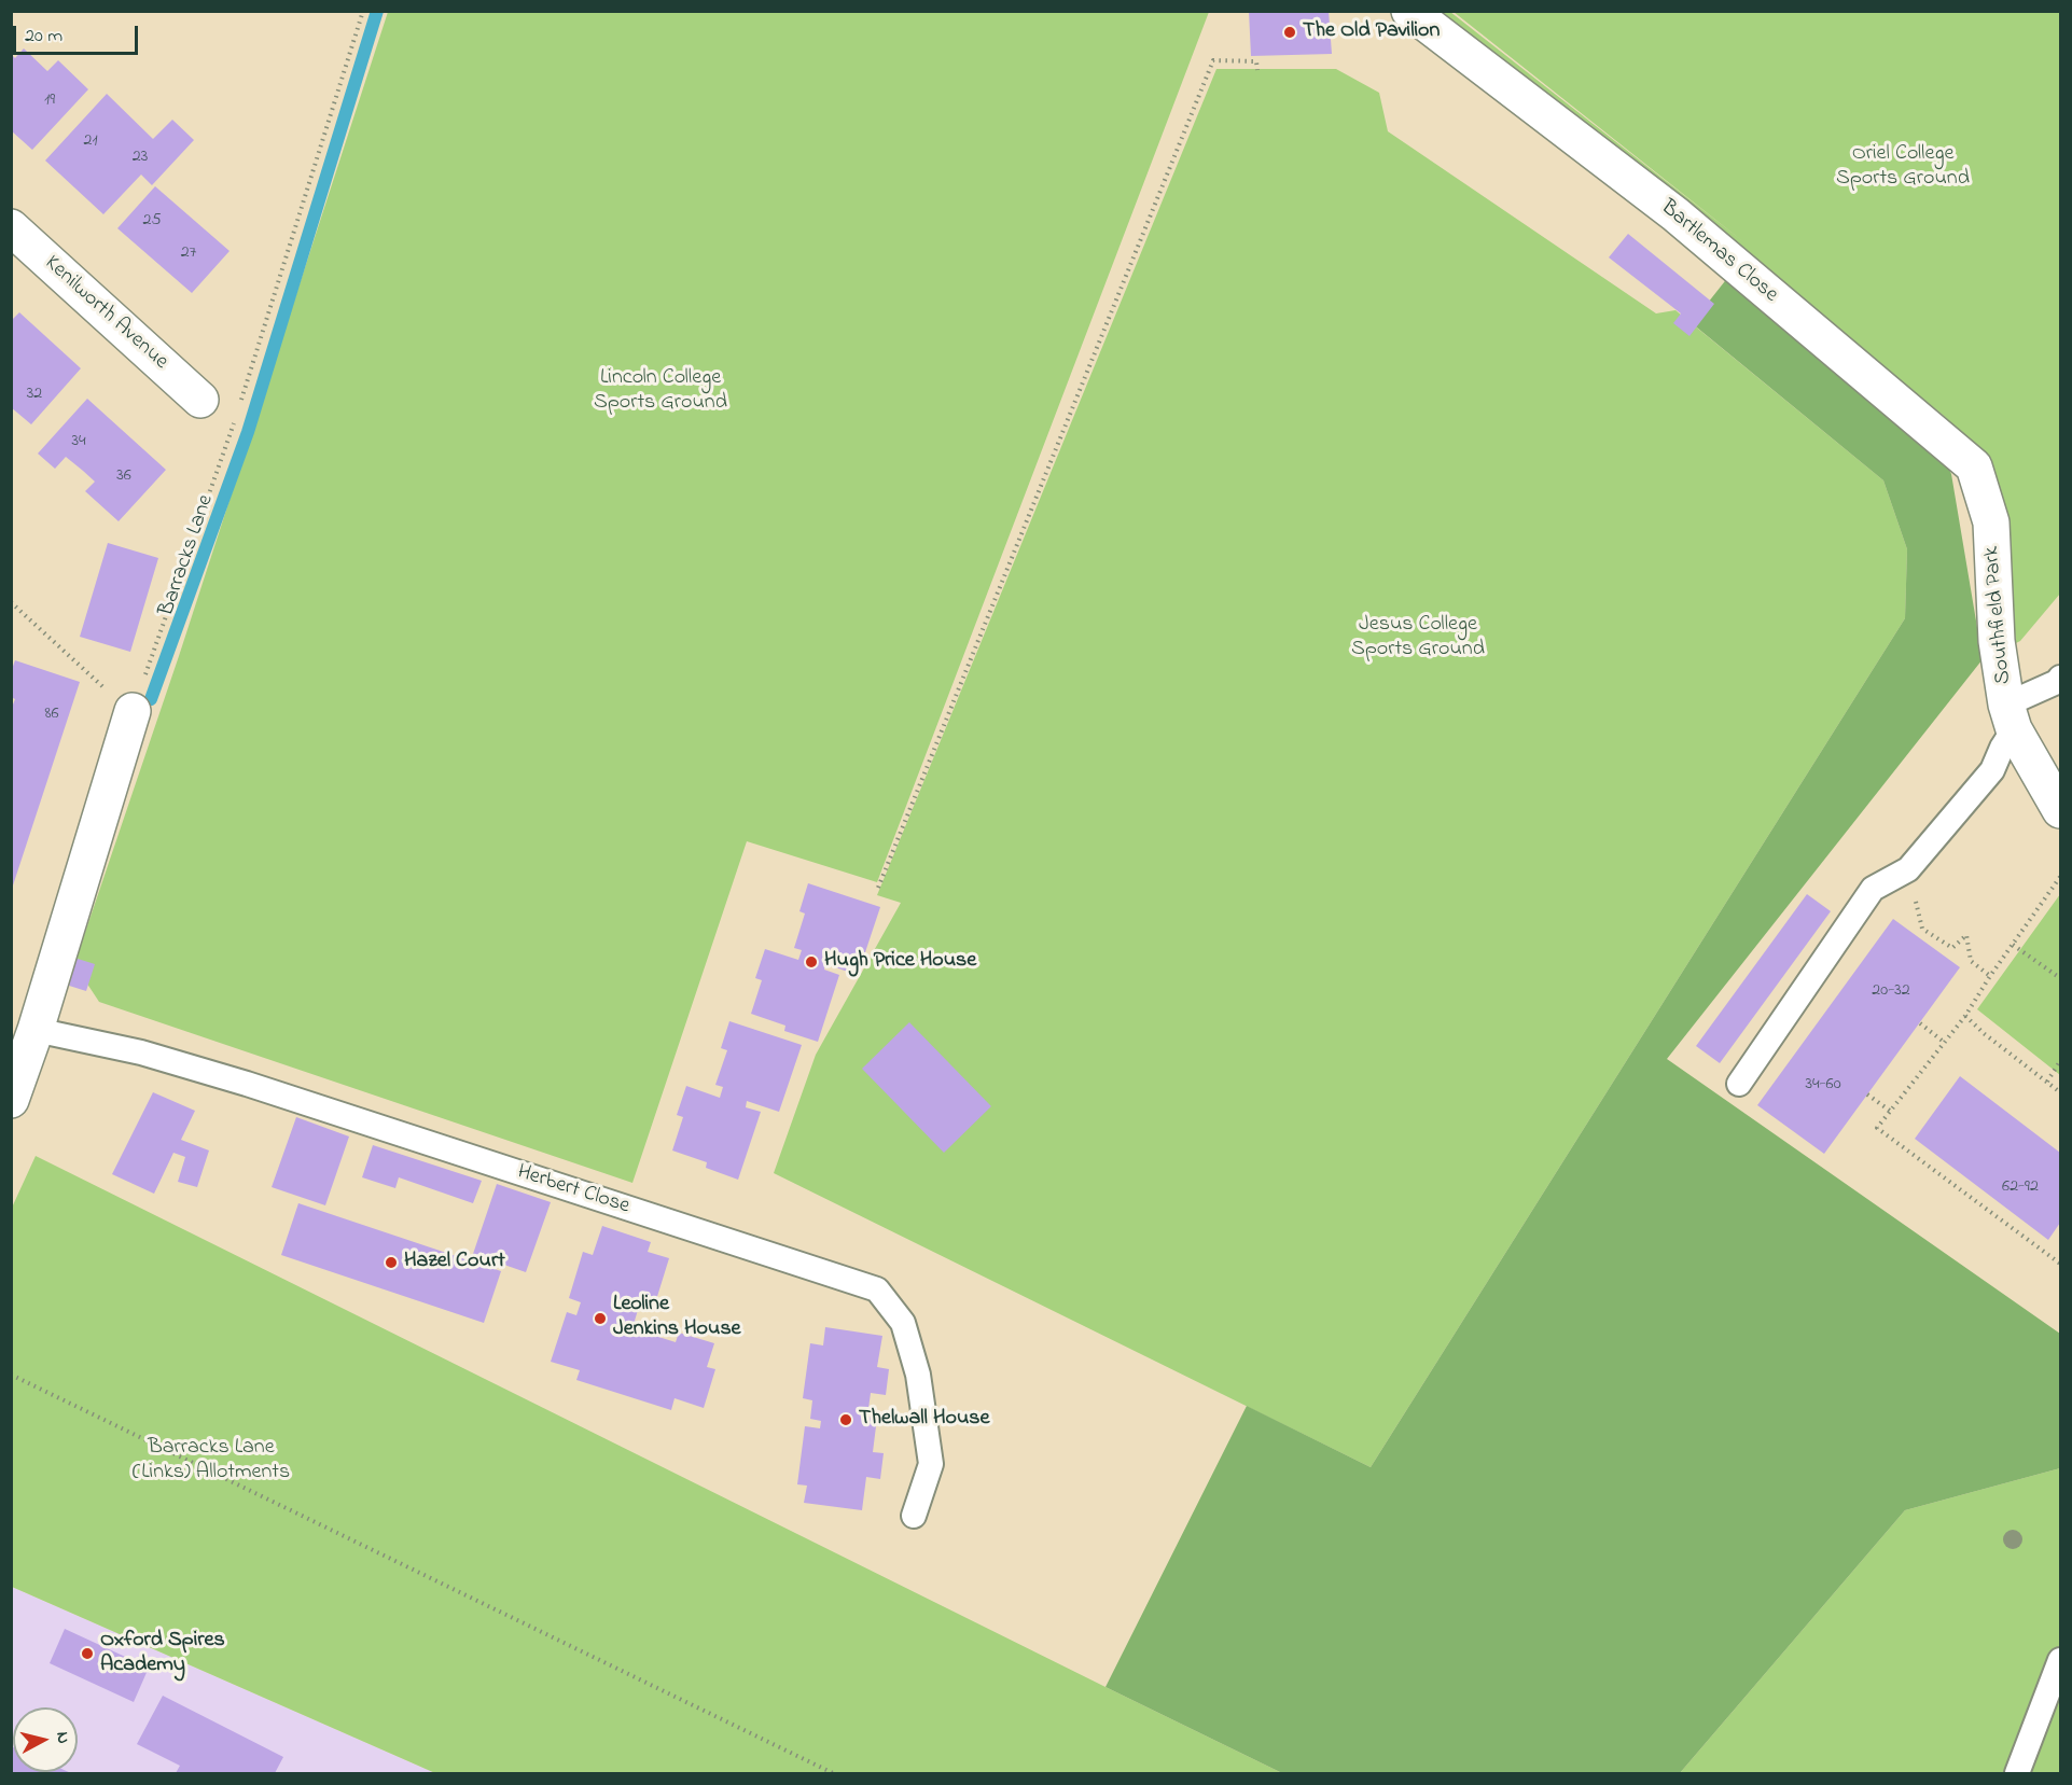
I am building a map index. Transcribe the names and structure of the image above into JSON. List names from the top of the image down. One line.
{"streets":{"street":["Bartlemas Close","Kenilworth Avenue","Southfield Park"],"lane":["Herbert Close"],"path":["Barracks Lane"]},"crossings":[["Bartlemas Close","Southfield Park"]],"parks":["Oriel College Sports Ground","Lincoln College Sports Ground","Jesus College Sports Ground","Barracks Lane (Links) Allotments"],"places":["The Old Pavilion","Hugh Price House","Hazel Court","Leoline Jenkins House","Thelwall House","Oxford Spires Academy"],"house_numbers":["19","21","23","25","27","32","34","36","86","20-32","34-60","62-92"],"scale_bar":"20 m","north":"right"}
